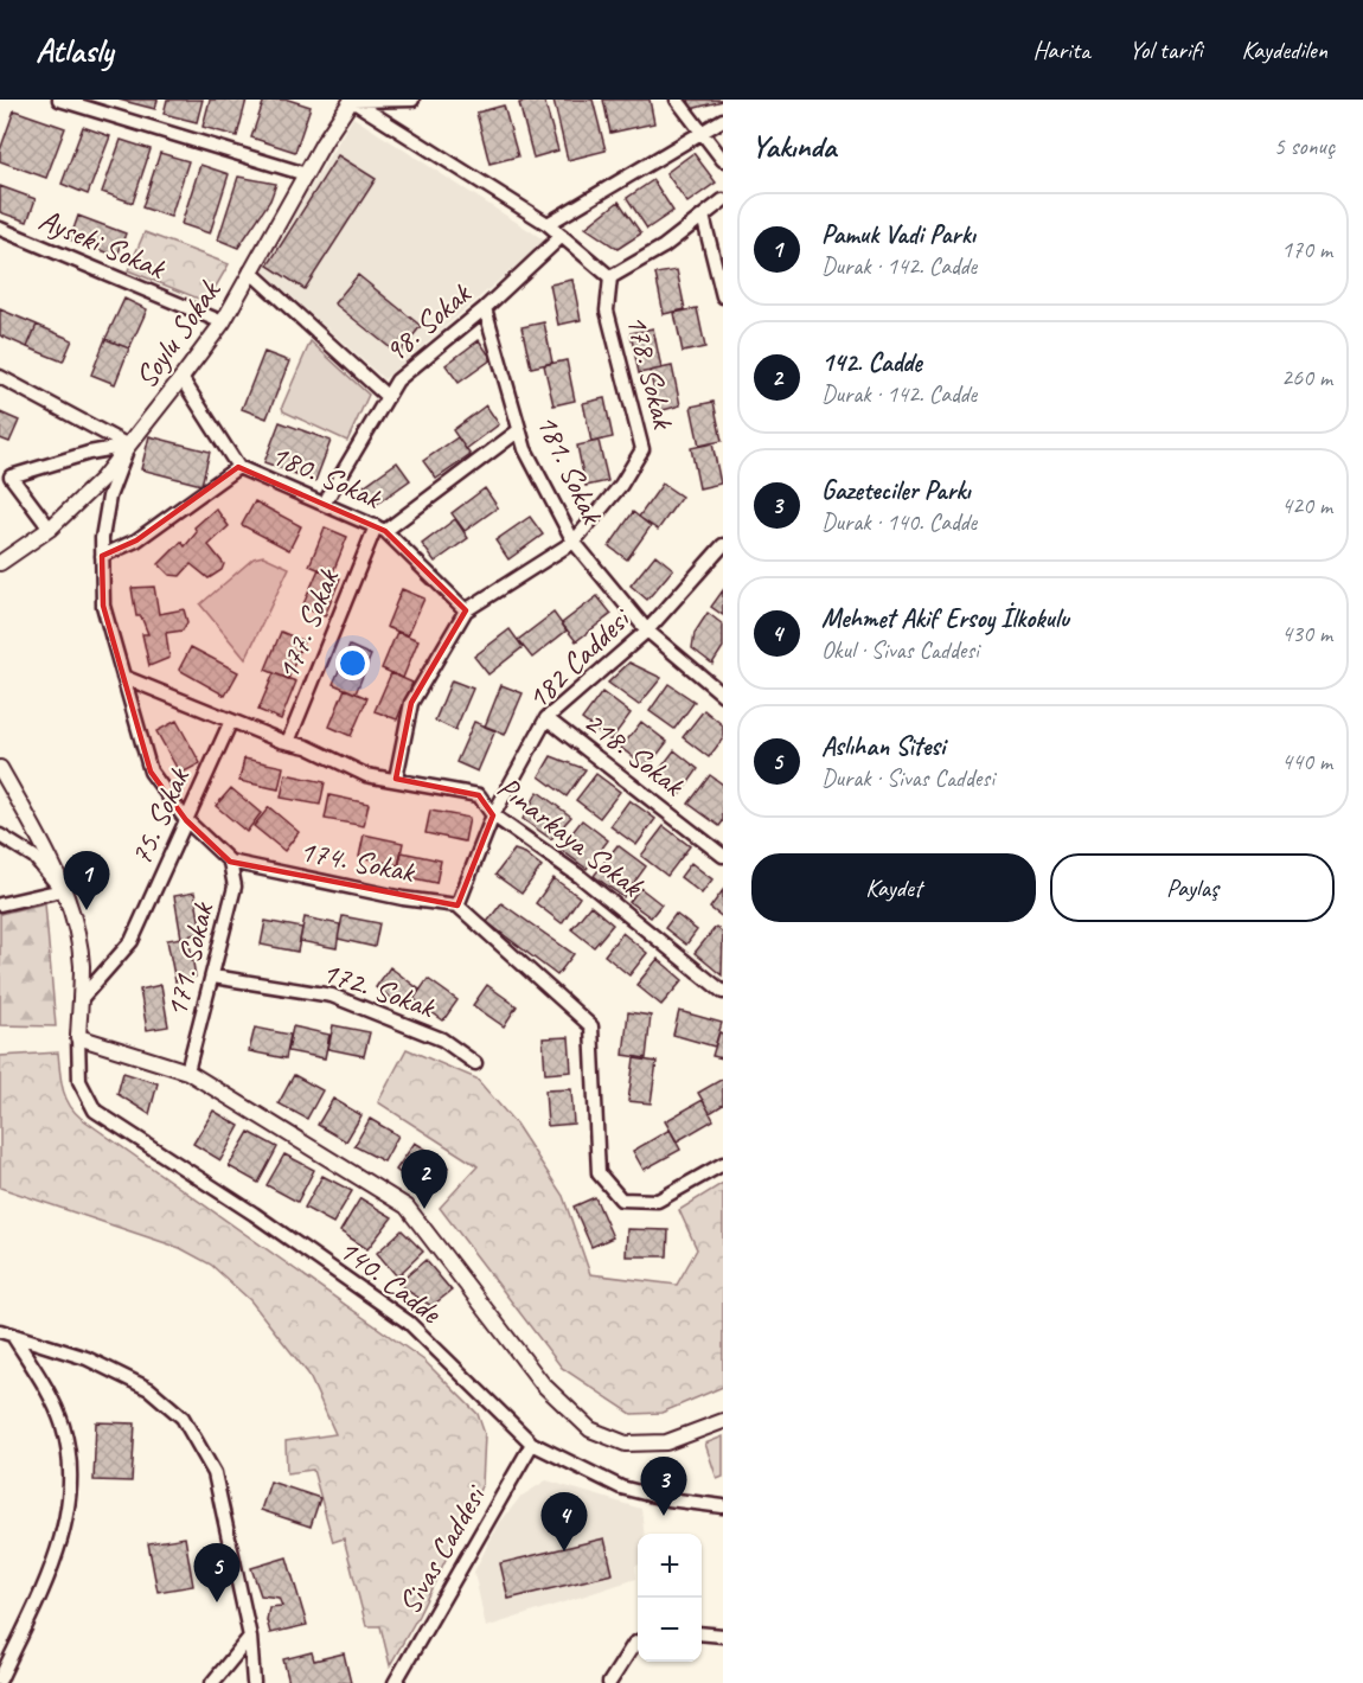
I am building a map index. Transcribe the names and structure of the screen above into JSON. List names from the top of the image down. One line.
{"streets":{"street":["Ayseki Sokak","98. Sokak","Soylu Sokak","178. Sokak","181. Sokak","180. Sokak","177. Sokak","182 Caddesi","218. Sokak","75. Sokak","Pınarkaya Sokak","174. Sokak","171. Sokak","172. Sokak","140. Cadde","Sivas Caddesi"]},"crossings":[["Ayseki Sokak","Soylu Sokak"],["98. Sokak","178. Sokak"],["98. Sokak","181. Sokak"],["98. Sokak","180. Sokak"],["Soylu Sokak","178. Sokak"],["Soylu Sokak","180. Sokak"],["178. Sokak","181. Sokak"],["178. Sokak","180. Sokak"],["178. Sokak","Pınarkaya Sokak"],["181. Sokak","182 Caddesi"],["180. Sokak","177. Sokak"],["177. Sokak","Pınarkaya Sokak"],["182 Caddesi","218. Sokak"],["182 Caddesi","Pınarkaya Sokak"],["182 Caddesi","174. Sokak"],["75. Sokak","Pınarkaya Sokak"],["174. Sokak","171. Sokak"],["171. Sokak","172. Sokak"],["140. Cadde","Sivas Caddesi"]],"page":{"header":"Atlasly","nav":["Harita","Yol tarifi","Kaydedilen"],"heading":["Yakında","5 sonuç"],"list":[{"mark":"1","name":"Pamuk Vadi Parkı","note":"Durak · 142. Cadde","value":"170 m"},{"mark":"2","name":"142. Cadde","note":"Durak · 142. Cadde","value":"260 m"},{"mark":"3","name":"Gazeteciler Parkı","note":"Durak · 140. Cadde","value":"420 m"},{"mark":"4","name":"Mehmet Akif Ersoy İlkokulu","note":"Okul · Sivas Caddesi","value":"430 m"},{"mark":"5","name":"Aslıhan Sitesi","note":"Durak · Sivas Caddesi","value":"440 m"}],"buttons":["Kaydet","Paylaş"],"pins":["1","2","3","4","5"],"map_buttons":["+","−"]}}
